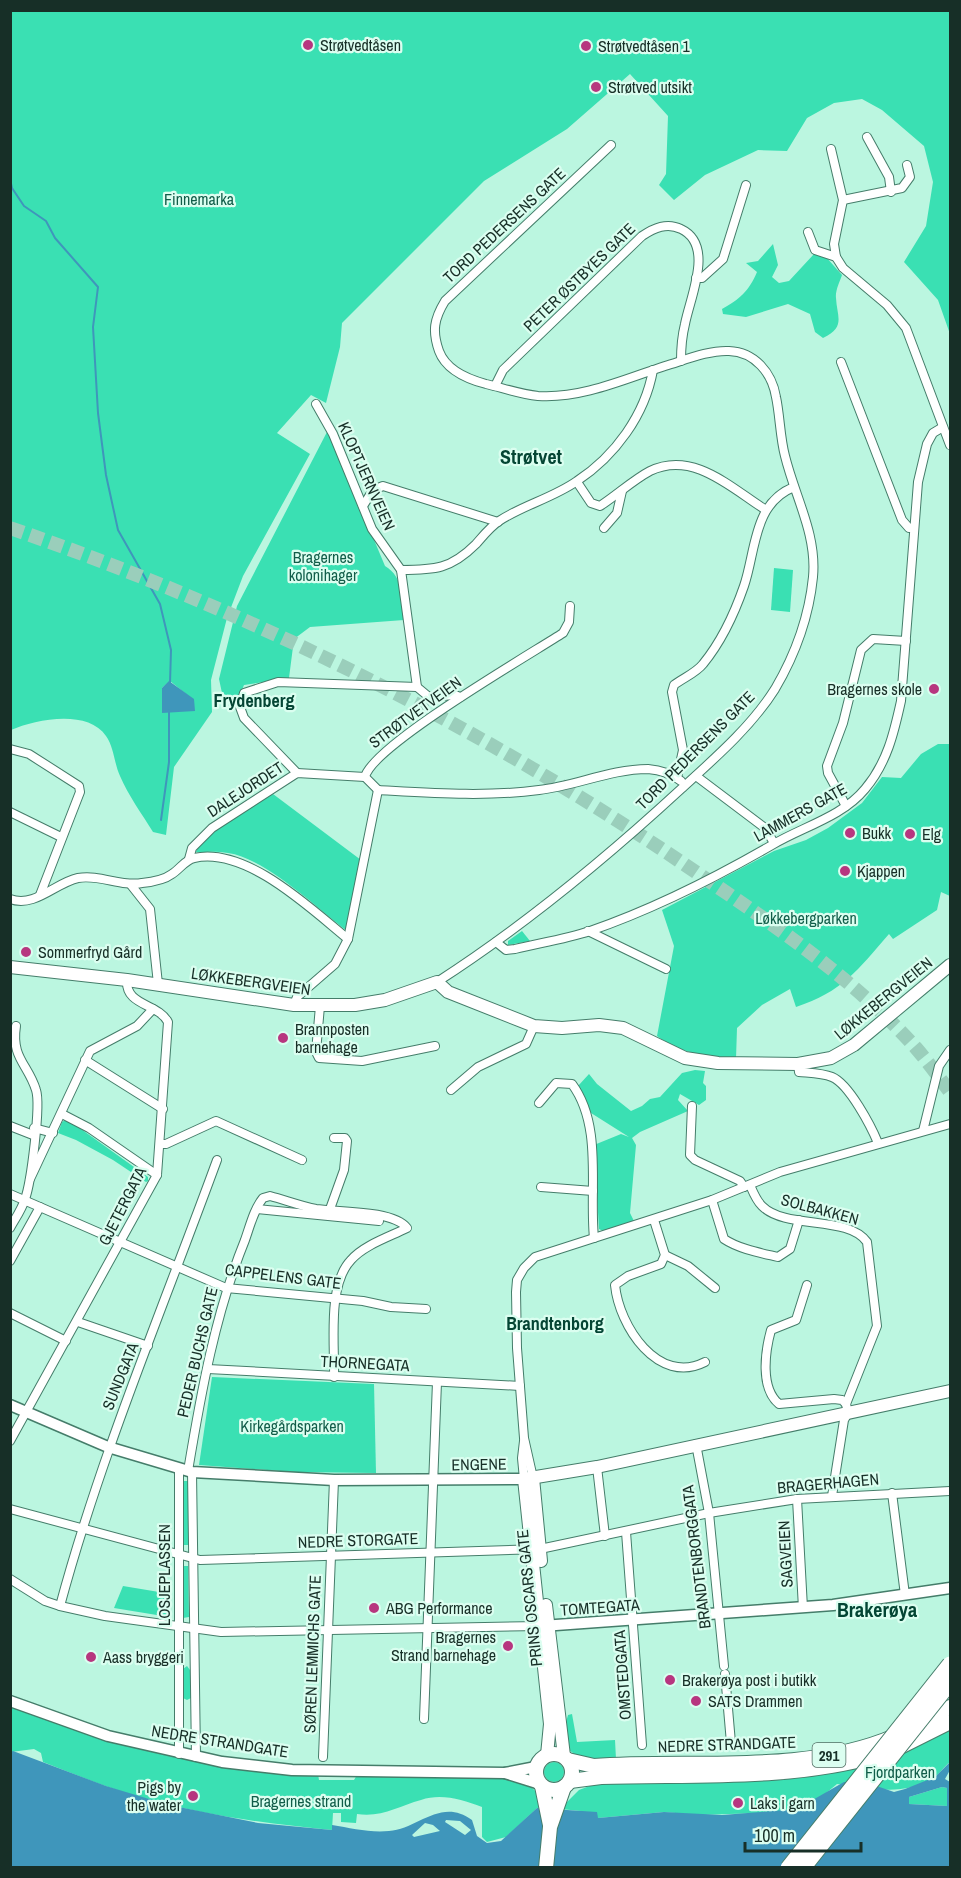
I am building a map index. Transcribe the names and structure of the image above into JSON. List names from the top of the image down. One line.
{"streets":{"highway":["NEDRE STRANDGATE","291"],"main road":["LØKKEBERGVEIEN","ENGENE","PRINS OSCARS GATE"],"street":["TORD PEDERSENS GATE","PETER ØSTBYES GATE","KLOPTJERNVEIEN","STRØTVETVEIEN","DALEJORDET","LAMMERS GATE","GJETERGATA","SOLBAKKEN","CAPPELENS GATE","PEDER BUCHS GATE","THORNEGATA","SUNDGATA","BRAGERHAGEN","NEDRE STORGATE","SAGVEIEN","BRANDTENBORGGATA","LOSJEPLASSEN","TOMTEGATA","SØREN LEMMICHS GATE","OMSTEDGATA"]},"crossings":[["TORD PEDERSENS GATE","PETER ØSTBYES GATE"],["TORD PEDERSENS GATE","LAMMERS GATE"],["TORD PEDERSENS GATE","LØKKEBERGVEIEN"],["STRØTVETVEIEN","DALEJORDET"],["LØKKEBERGVEIEN","GJETERGATA"],["GJETERGATA","CAPPELENS GATE"],["GJETERGATA","ENGENE"],["SOLBAKKEN","ENGENE"],["SOLBAKKEN","BRAGERHAGEN"],["SOLBAKKEN","PRINS OSCARS GATE"],["CAPPELENS GATE","PEDER BUCHS GATE"],["CAPPELENS GATE","SUNDGATA"],["PEDER BUCHS GATE","THORNEGATA"],["PEDER BUCHS GATE","ENGENE"],["PEDER BUCHS GATE","LOSJEPLASSEN"],["THORNEGATA","PRINS OSCARS GATE"],["SUNDGATA","ENGENE"],["SUNDGATA","NEDRE STORGATE"],["SUNDGATA","TOMTEGATA"],["ENGENE","BRANDTENBORGGATA"],["ENGENE","LOSJEPLASSEN"],["ENGENE","PRINS OSCARS GATE"],["ENGENE","SØREN LEMMICHS GATE"],["BRAGERHAGEN","NEDRE STORGATE"],["BRAGERHAGEN","SAGVEIEN"],["BRAGERHAGEN","BRANDTENBORGGATA"],["NEDRE STORGATE","BRANDTENBORGGATA"],["NEDRE STORGATE","LOSJEPLASSEN"],["NEDRE STORGATE","PRINS OSCARS GATE"],["NEDRE STORGATE","SØREN LEMMICHS GATE"],["NEDRE STORGATE","OMSTEDGATA"],["SAGVEIEN","TOMTEGATA"],["BRANDTENBORGGATA","TOMTEGATA"],["LOSJEPLASSEN","TOMTEGATA"],["LOSJEPLASSEN","NEDRE STRANDGATE"],["PRINS OSCARS GATE","TOMTEGATA"],["PRINS OSCARS GATE","NEDRE STRANDGATE"],["PRINS OSCARS GATE","291"],["TOMTEGATA","SØREN LEMMICHS GATE"],["TOMTEGATA","OMSTEDGATA"],["NEDRE STRANDGATE","291"]],"districts":["Strøtvet","Frydenberg","Brandtenborg","Brakerøya"],"parks":["Finnemarka","Bragernes kolonihager","Løkkebergparken","Kirkegårdsparken","Fjordparken","Bragernes strand"],"places":["Strøtvedtåsen","Strøtvedtåsen 1","Strøtved utsikt","Bragernes skole","Bukk","Elg","Kjappen","Sommerfryd Gård","Brannposten barnehage","ABG Performance","Bragernes Strand barnehage","Aass bryggeri","Brakerøya post i butikk","SATS Drammen","Pigs by the water","Laks i garn"],"scale_bar":"100 m"}
